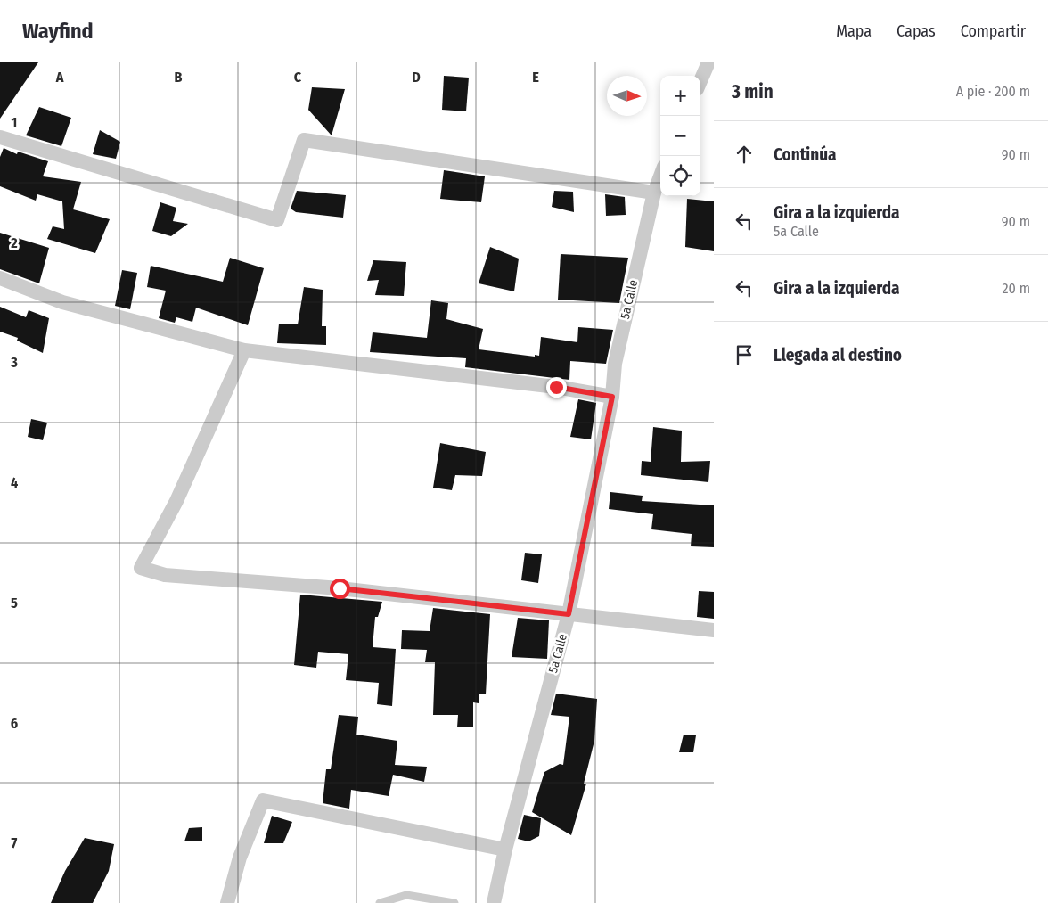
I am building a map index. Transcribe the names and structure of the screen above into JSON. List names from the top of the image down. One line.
{"streets":{"street":["5a Calle"]},"north":"right","page":{"header":"Wayfind","nav":["Mapa","Capas","Compartir"],"heading":["3 min","A pie · 200 m"],"map_buttons":["+","−"],"list":[["Continúa","90 m"],["Gira a la izquierda","5a Calle","90 m"],["Gira a la izquierda","20 m"],"Llegada al destino"]},"grid":{"columns":["A","B","C","D","E"],"rows":["1","2","3","4","5","6","7"]}}
